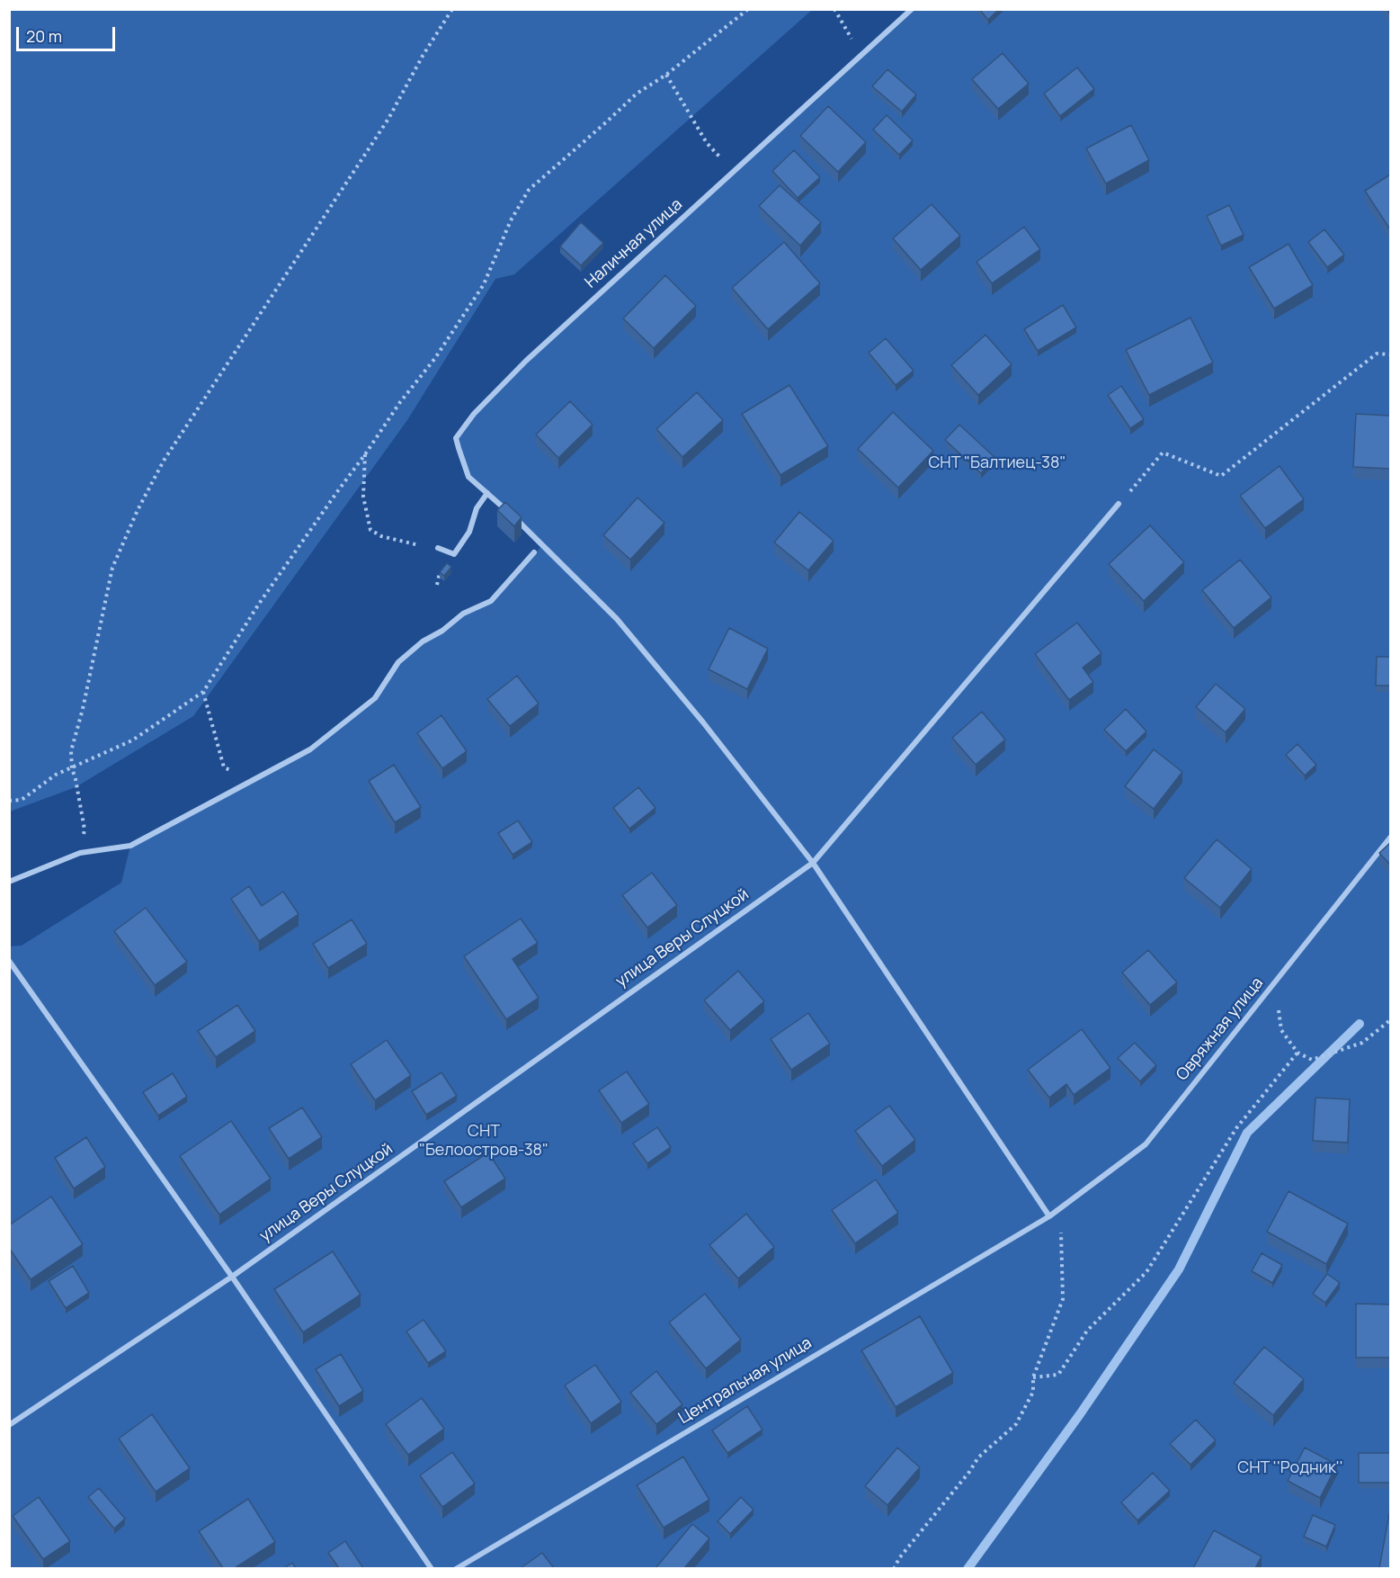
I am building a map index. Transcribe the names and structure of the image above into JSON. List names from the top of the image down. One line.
{"streets":{"street":["Наличная улица","улица Веры Слуцкой","Овряжная улица","Центральная улица"]},"crossings":[["Наличная улица","улица Веры Слуцкой"],["Наличная улица","Овряжная улица"],["Наличная улица","Центральная улица"],["Овряжная улица","Центральная улица"]],"parks":["СНТ \"Балтиец-38\"","СНТ \"Белоостров-38\"","СНТ ''Родник''"],"scale_bar":"20 m"}
